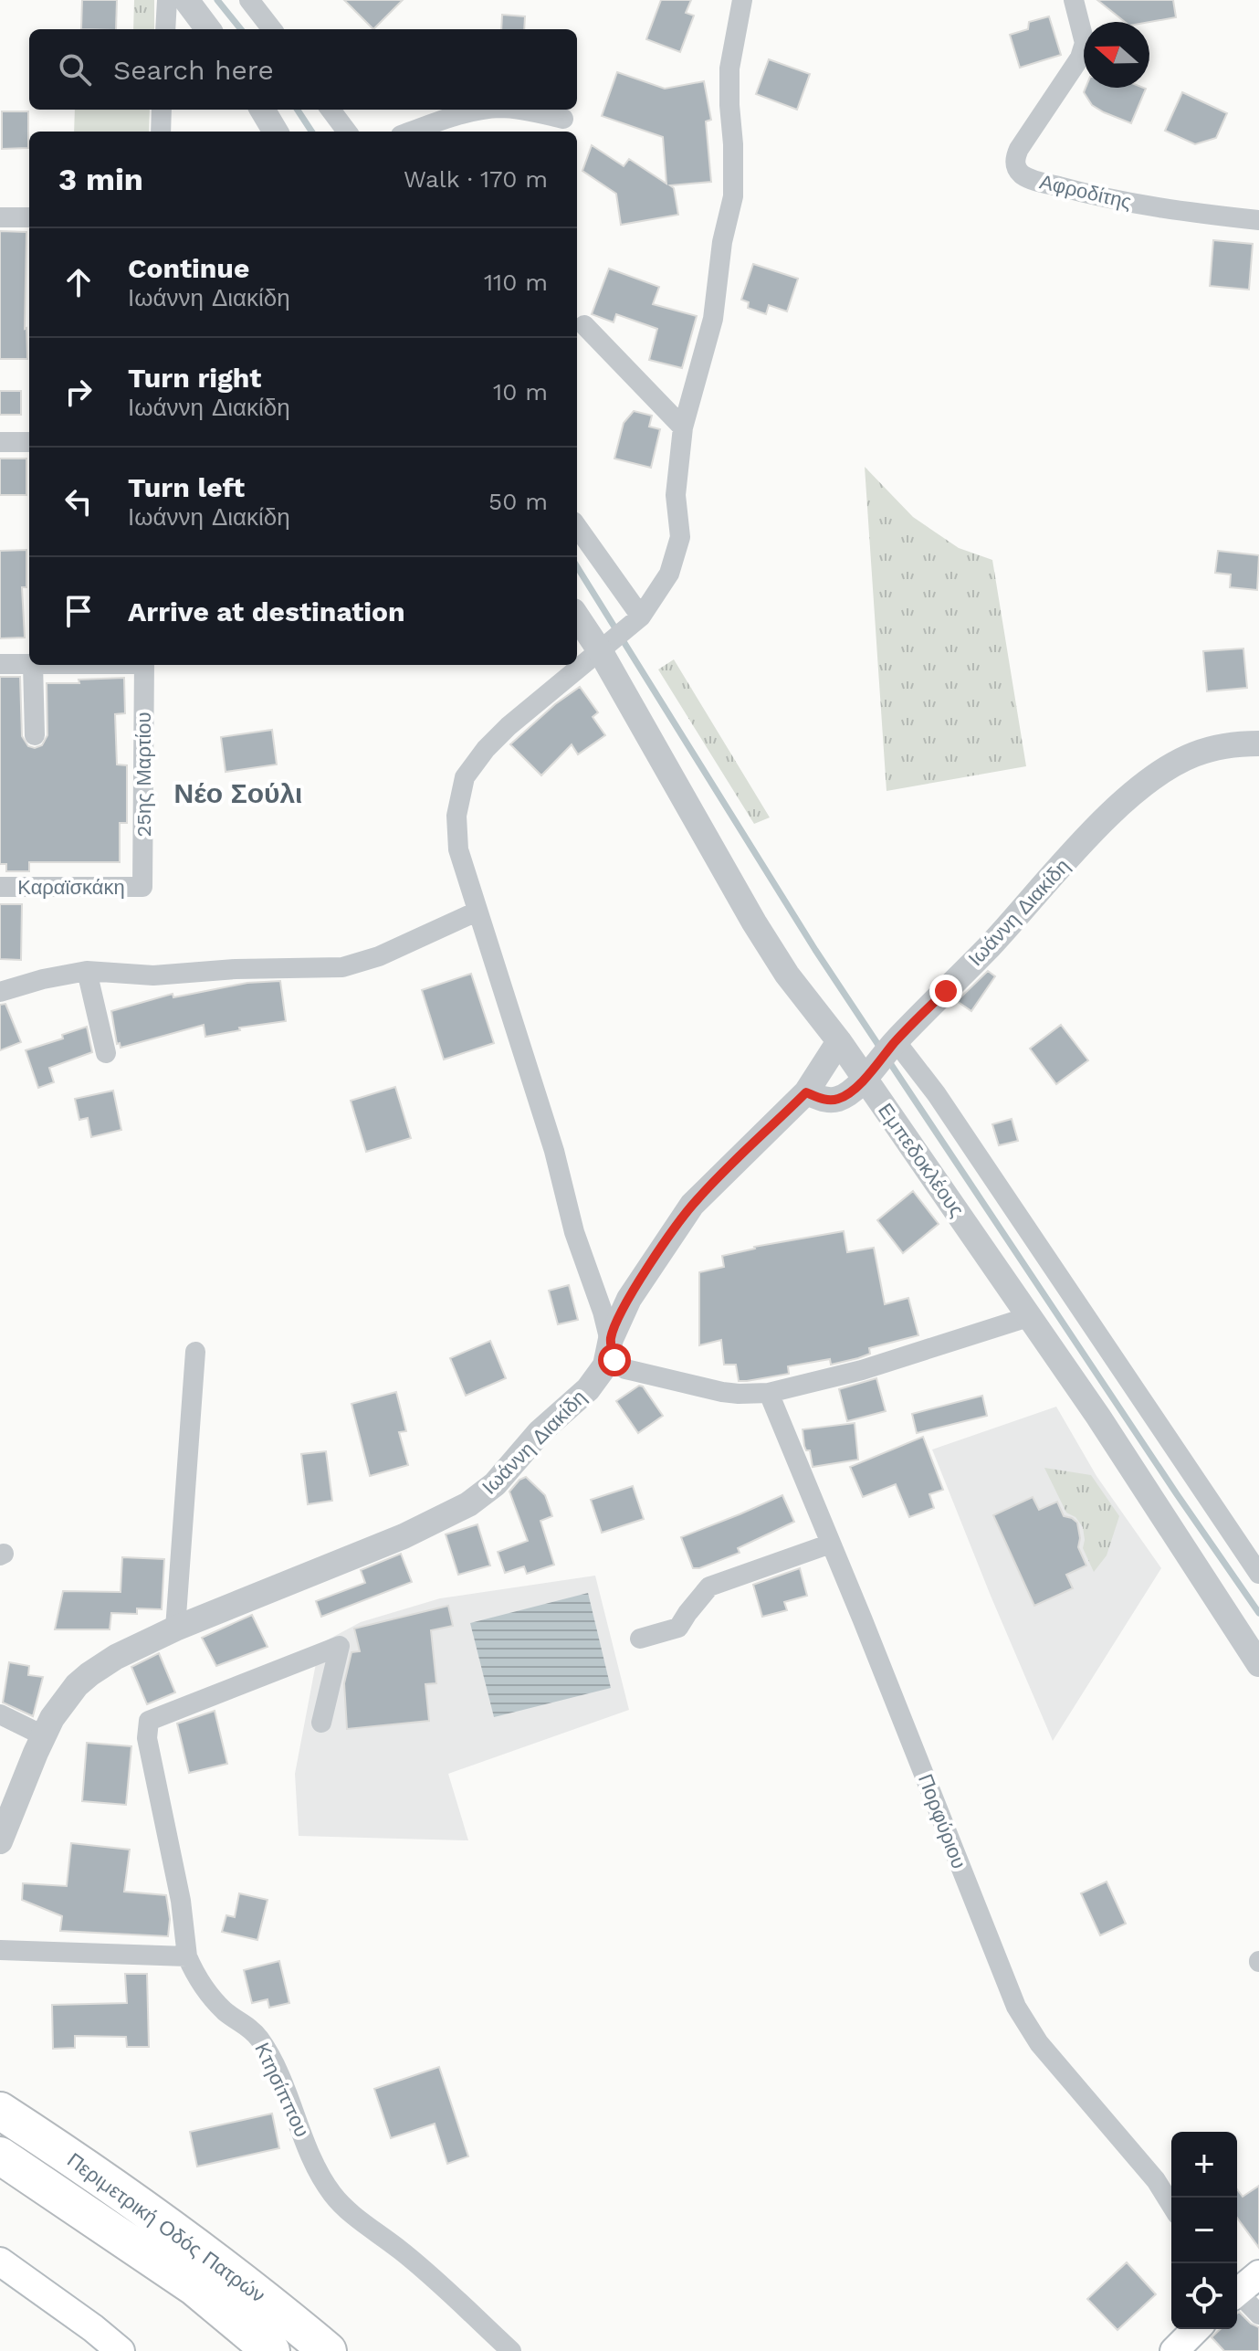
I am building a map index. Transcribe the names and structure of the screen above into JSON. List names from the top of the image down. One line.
{"streets":{"highway":["Περιμετρική Οδός Πατρών"],"street":["Αφροδίτης","25ης Μαρτίου","Καραϊσκάκη","Ιωάννη Διακίδη","Εμπεδοκλέους","Πορφύριου","Κτησίππου"]},"crossings":[["25ης Μαρτίου","Καραϊσκάκη"],["Ιωάννη Διακίδη","Εμπεδοκλέους"]],"districts":["Νέο Σούλι"],"north":"left","page":{"search":"Search here","heading":["3 min","Walk · 170 m"],"list":[["Continue","Ιωάννη Διακίδη","110 m"],["Turn right","Ιωάννη Διακίδη","10 m"],["Turn left","Ιωάννη Διακίδη","50 m"],"Arrive at destination"],"map_buttons":["+","−"]}}
